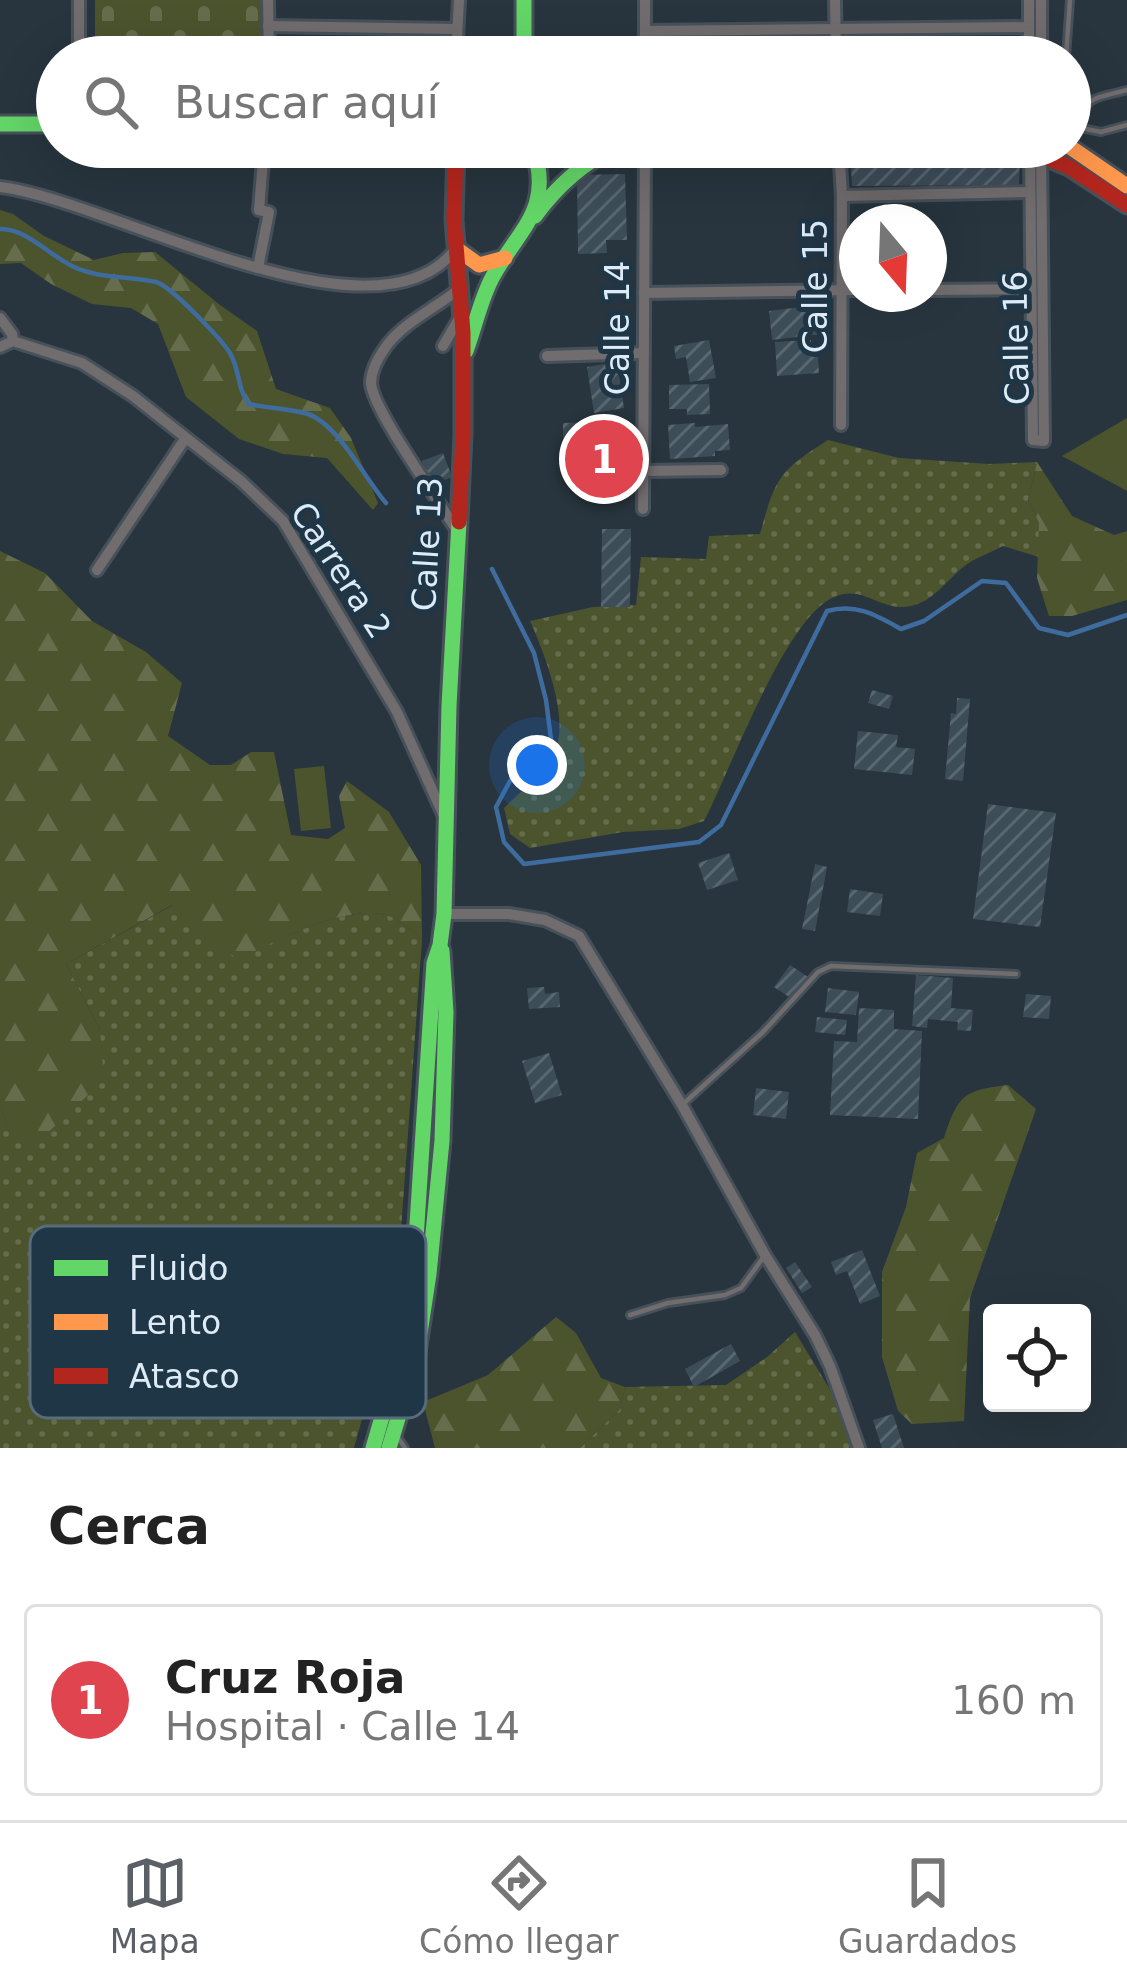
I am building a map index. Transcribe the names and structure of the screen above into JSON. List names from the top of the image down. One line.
{"streets":{"main road":["Calle 13"],"street":["Calle 15","Calle 14","Calle 16","Carrera 2"]},"crossings":[["Calle 13","Carrera 2"]],"legend":["Fluido","Lento","Atasco"],"north":"bottom","page":{"search":"Buscar aquí","pins":"1","heading":"Cerca","list":[{"mark":"1","name":"Cruz Roja","note":"Hospital · Calle 14","value":"160 m"}],"nav":["Mapa","Cómo llegar","Guardados"]}}
